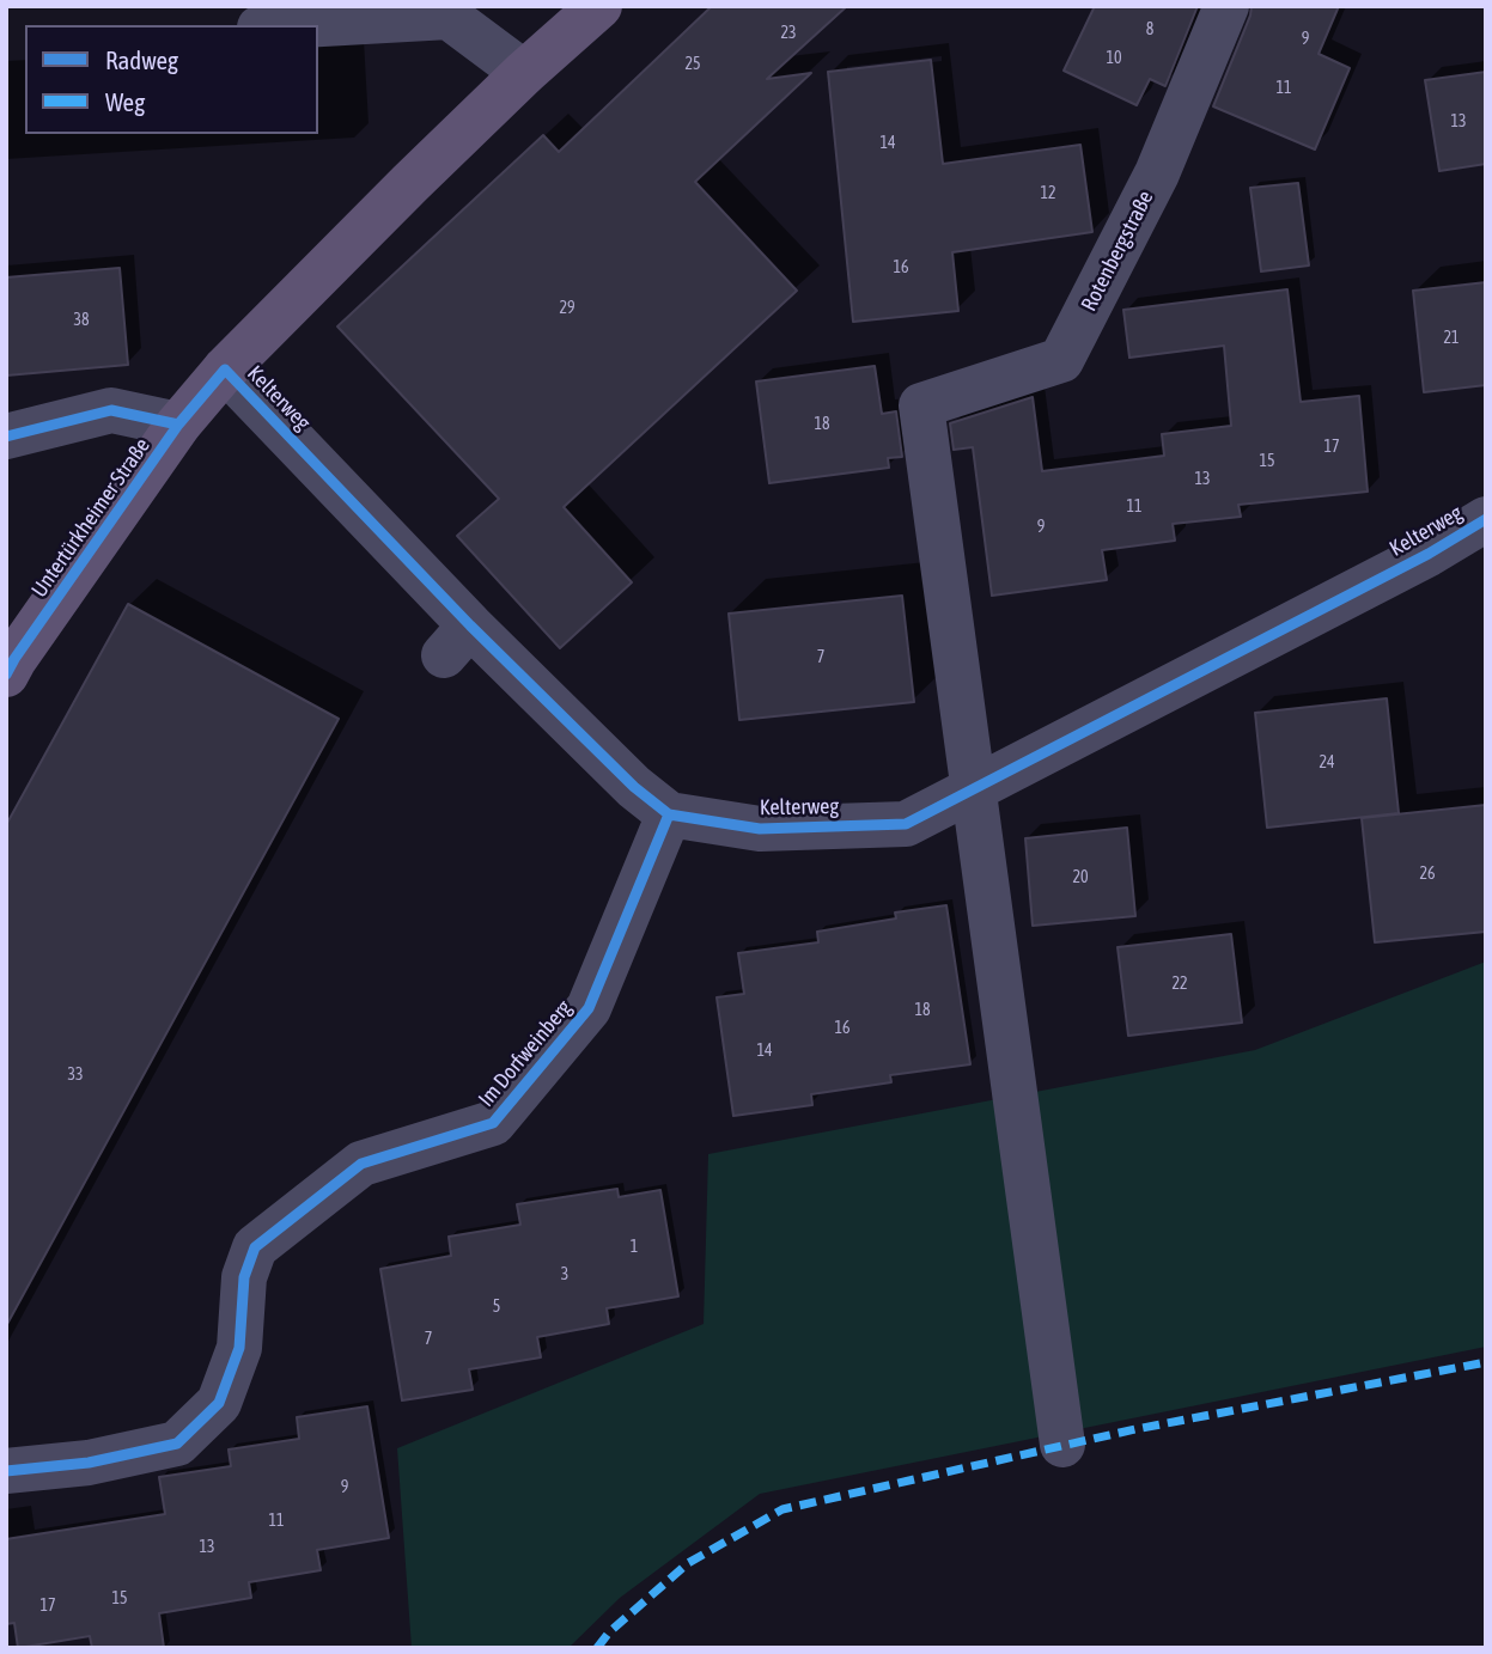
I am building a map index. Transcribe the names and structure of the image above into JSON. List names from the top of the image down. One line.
{"streets":{"main road":["Untertürkheimer Straße"],"street":["Rotenbergstraße","Kelterweg","Im Dorfweinberg"]},"crossings":[["Rotenbergstraße","Kelterweg"],["Kelterweg","Untertürkheimer Straße"],["Kelterweg","Im Dorfweinberg"]],"house_numbers":["8","23","9","10","25","11","13","14","12","16","29","38","21","18","17","15","13","11","9","7","24","26","20","22","18","16","14","33","1","3","5","7","9","11","13","15","17"],"legend":["Radweg","Weg"]}
